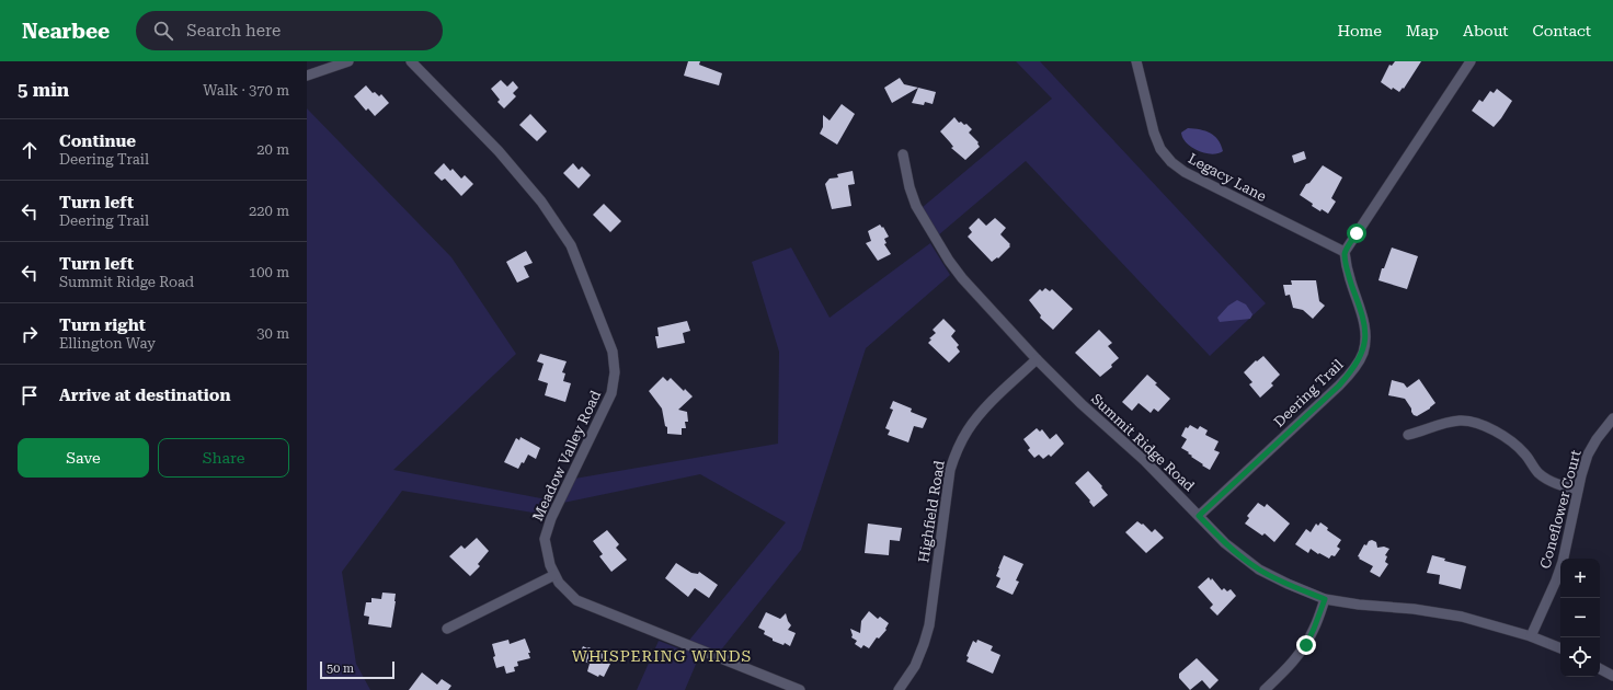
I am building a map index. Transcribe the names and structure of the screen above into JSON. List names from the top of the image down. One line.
{"streets":{"street":["Legacy Lane","Deering Trail","Summit Ridge Road","Meadow Valley Road","Coneflower Court","Highfield Road"]},"crossings":[["Legacy Lane","Deering Trail"],["Deering Trail","Summit Ridge Road"],["Summit Ridge Road","Coneflower Court"],["Summit Ridge Road","Highfield Road"]],"districts":["WHISPERING WINDS"],"scale_bar":"50 m","page":{"header":"Nearbee","search":"Search here","nav":["Home","Map","About","Contact"],"heading":["5 min","Walk · 370 m"],"list":[["Continue","Deering Trail","20 m"],["Turn left","Deering Trail","220 m"],["Turn left","Summit Ridge Road","100 m"],["Turn right","Ellington Way","30 m"],"Arrive at destination"],"buttons":["Save","Share"],"map_buttons":["+","−"],"scale":"50 m"}}
